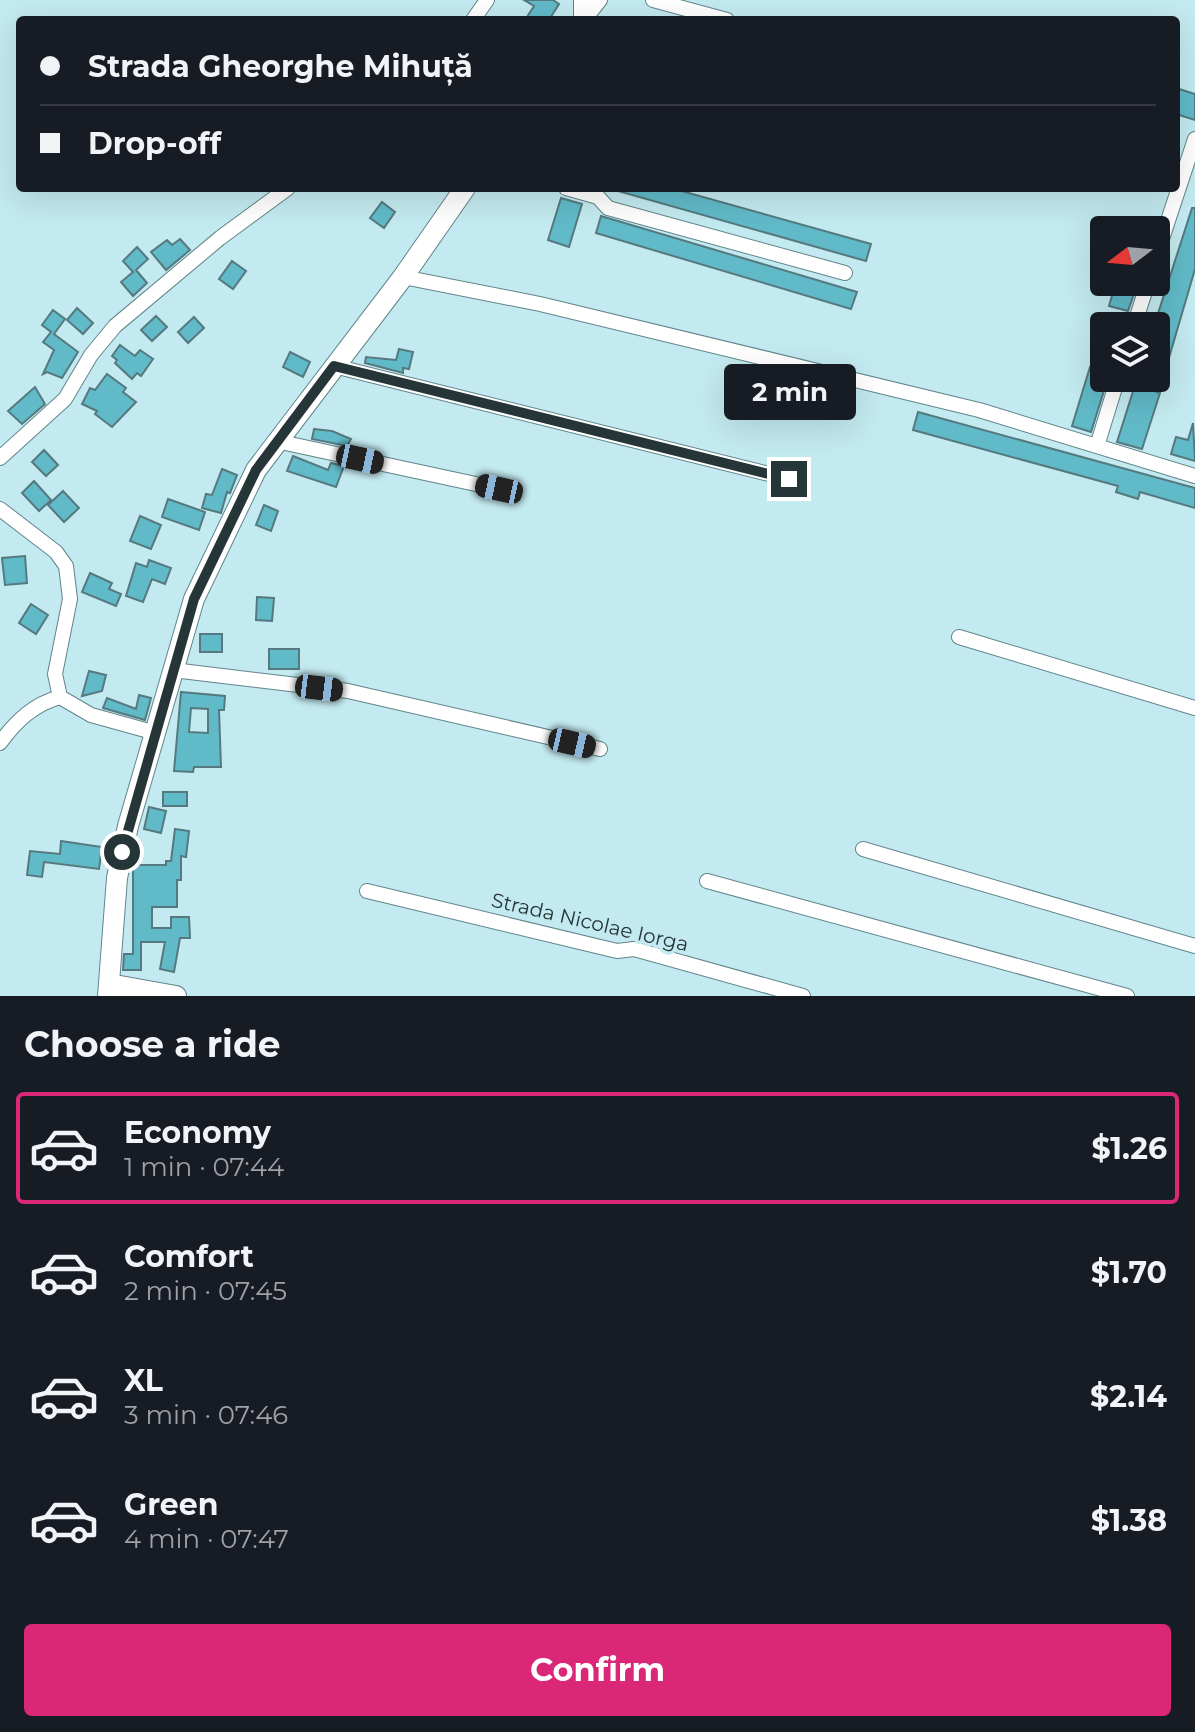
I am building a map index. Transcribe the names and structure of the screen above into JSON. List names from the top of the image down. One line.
{"streets":{"street":["Strada Nicolae Iorga"]},"north":"left","page":{"banner":["Strada Gheorghe Mihuță","Drop-off"],"bubble":"2 min","heading":"Choose a ride","list":[{"name":"Economy","note":"1 min · 07:44","value":"$1.26"},{"name":"Comfort","note":"2 min · 07:45","value":"$1.70"},{"name":"XL","note":"3 min · 07:46","value":"$2.14"},{"name":"Green","note":"4 min · 07:47","value":"$1.38"}],"buttons":"Confirm"}}
